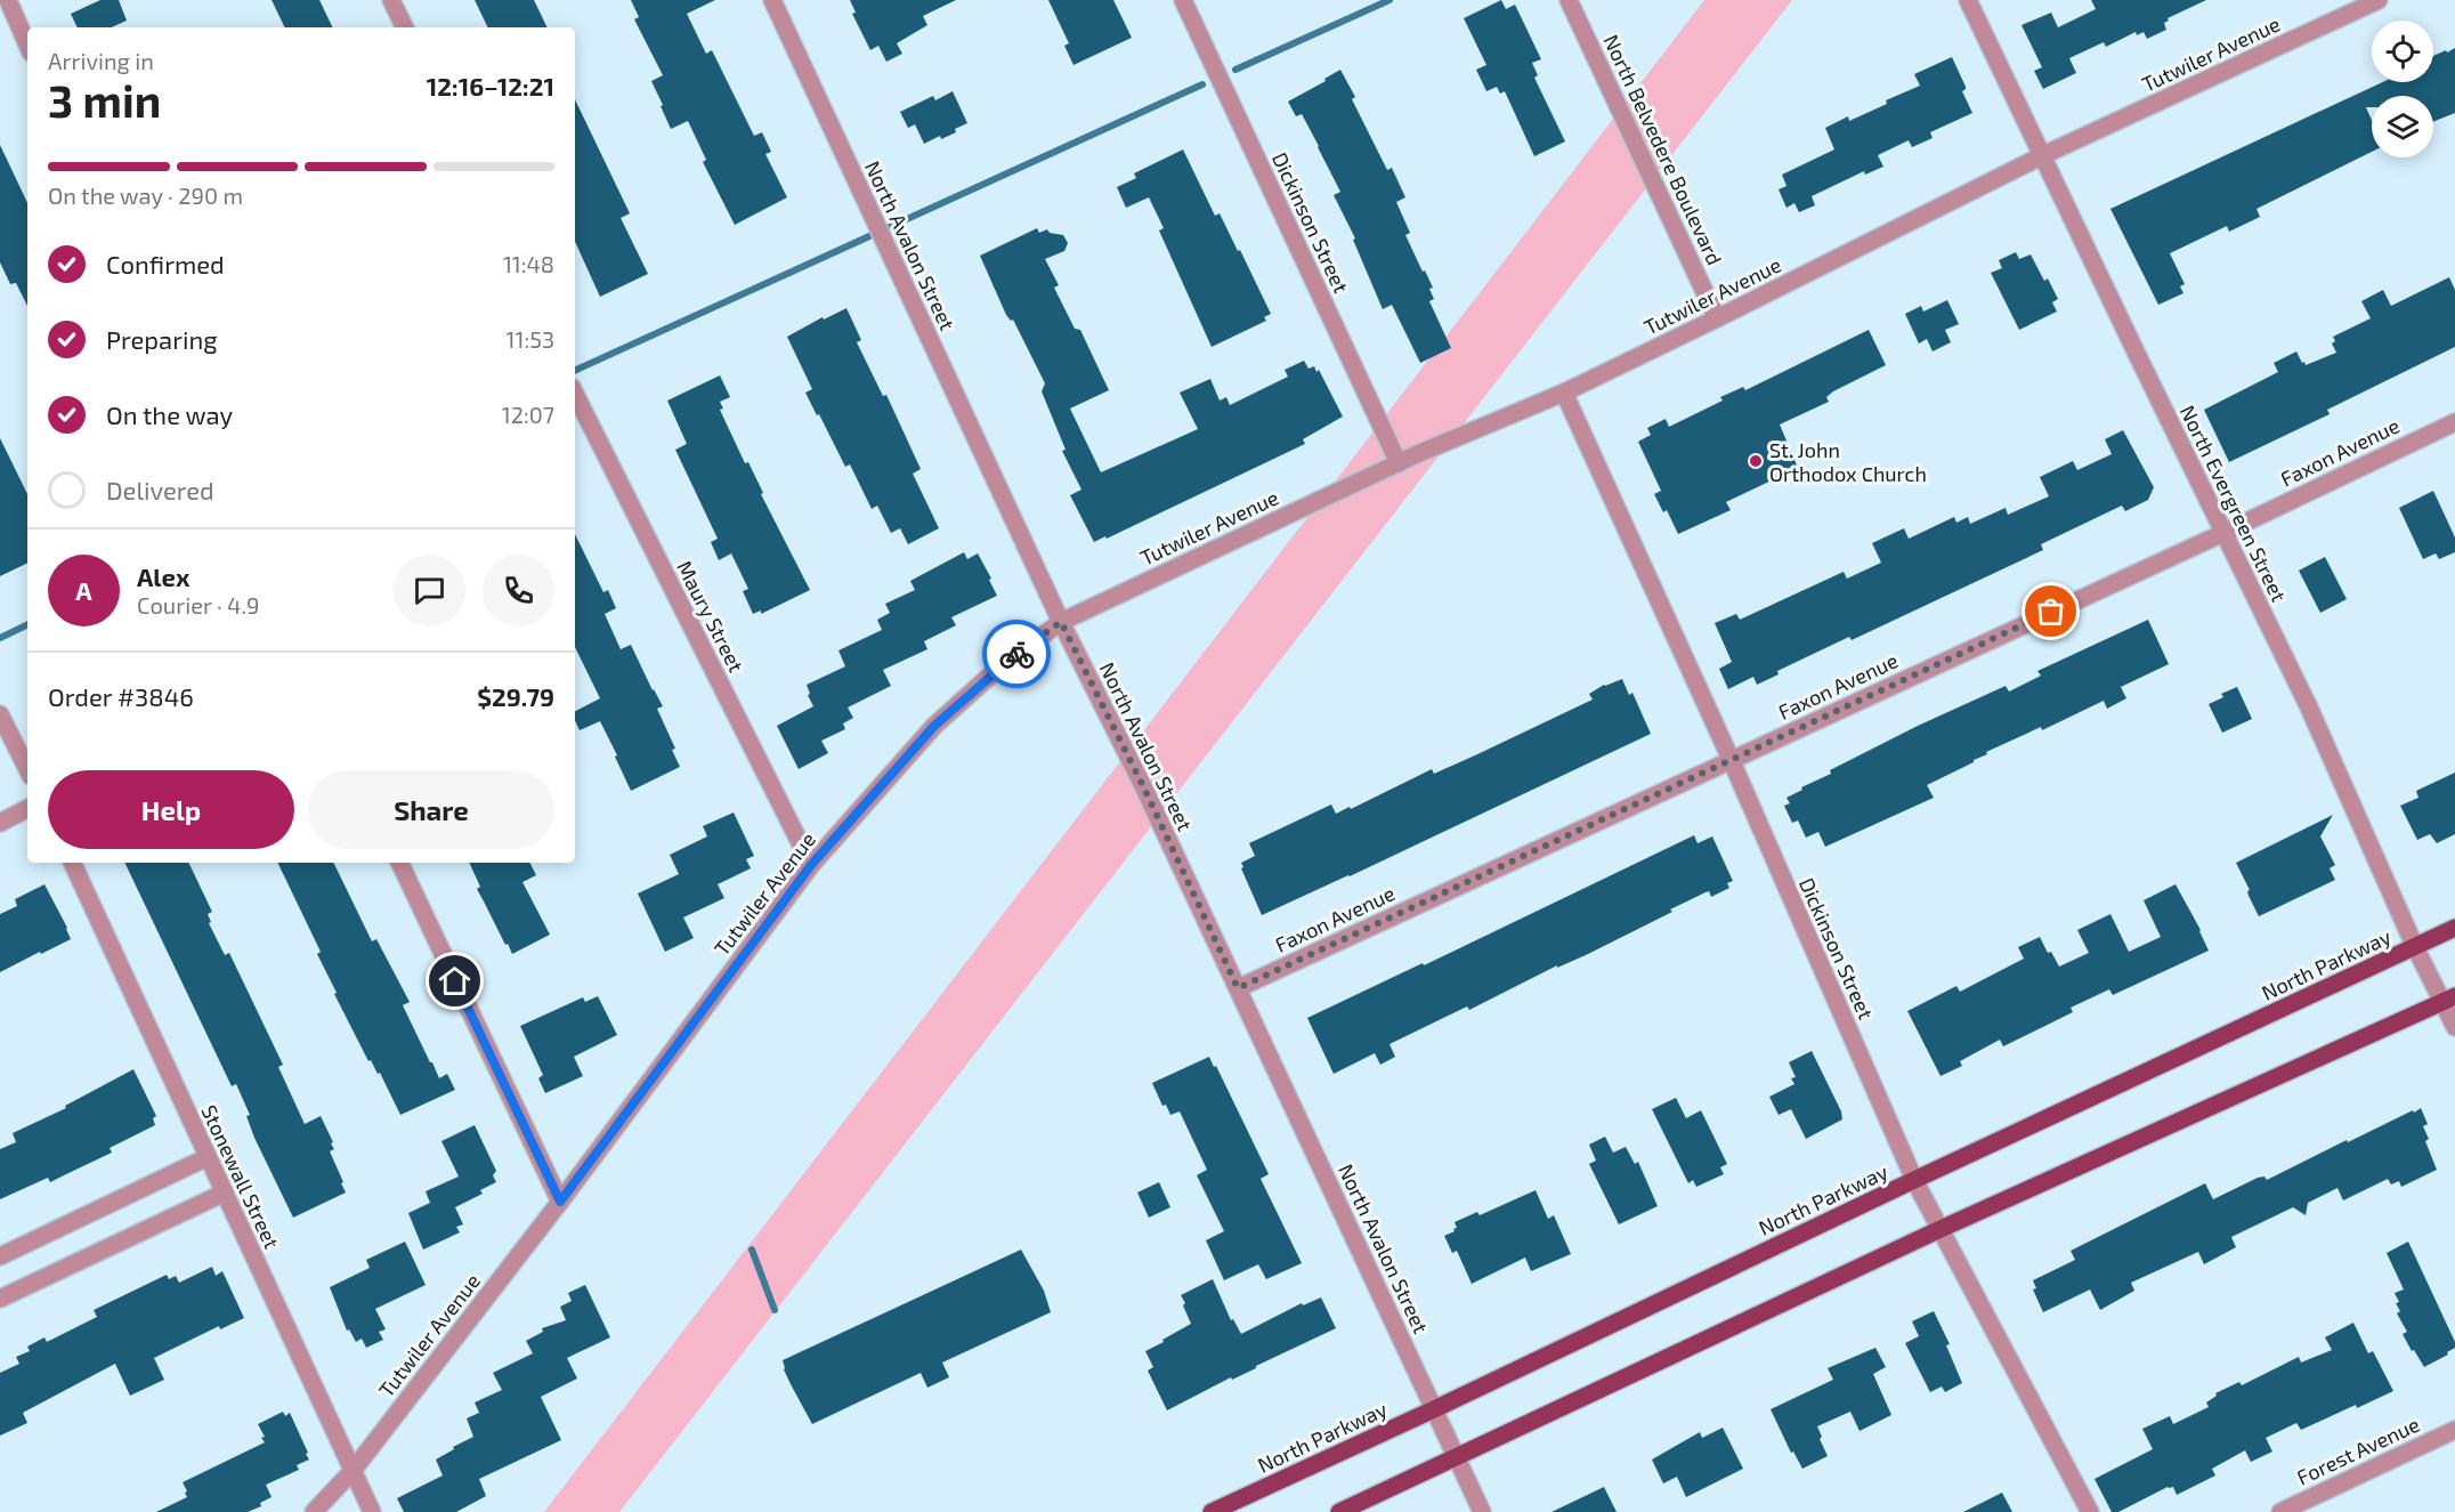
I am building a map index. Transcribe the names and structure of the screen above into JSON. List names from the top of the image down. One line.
{"streets":{"main road":["North Parkway"],"street":["Tutwiler Avenue","North Belvedere Boulevard","Dickinson Street","North Avalon Street","Faxon Avenue","North Evergreen Street","Maury Street","Stonewall Street","Forest Avenue"]},"crossings":[["Tutwiler Avenue","North Belvedere Boulevard"],["Tutwiler Avenue","Dickinson Street"],["Tutwiler Avenue","North Avalon Street"],["Tutwiler Avenue","North Evergreen Street"],["Tutwiler Avenue","Maury Street"],["Tutwiler Avenue","Stonewall Street"],["Dickinson Street","Faxon Avenue"],["Dickinson Street","North Parkway"],["North Avalon Street","Faxon Avenue"],["North Avalon Street","North Parkway"],["Faxon Avenue","North Evergreen Street"],["North Evergreen Street","North Parkway"]],"places":["St. John Orthodox Church"],"page":{"heading":["3 min","Arriving in","12:16–12:21"],"panel":["Alex","Courier · 4.9","Order #3846","$29.79"],"bar":"On the way · 290 m","list":[["Confirmed","11:48"],["Preparing","11:53"],["On the way","12:07"],"Delivered"],"round":"A","buttons":["Help","Share"]}}
